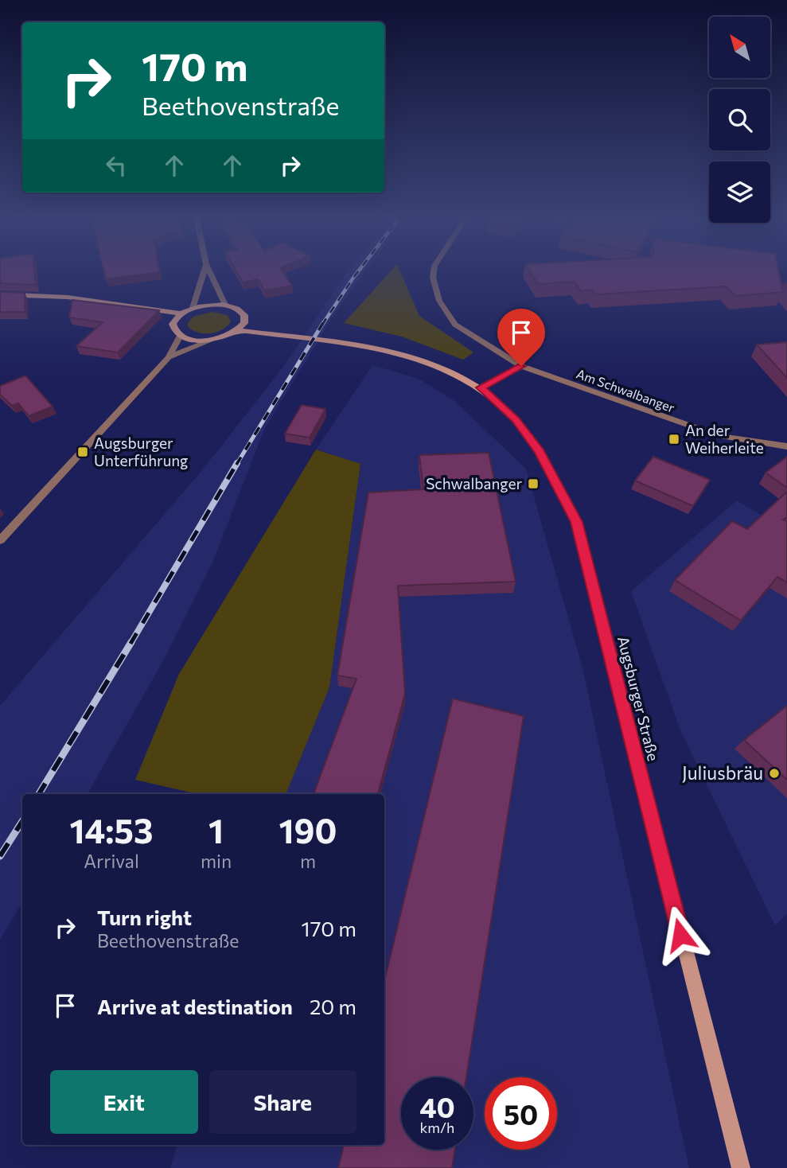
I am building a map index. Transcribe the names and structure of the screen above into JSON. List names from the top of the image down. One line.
{"streets":{"main road":["Augsburger Straße"],"street":["Am Schwalbanger"]},"places":{"transit":["An der Weiherleite","Augsburger Unterführung","Schwalbanger"],"other":["Juliusbräu"]},"north":"top left","page":{"turn":["170 m","Beethovenstraße"],"eta":["14:53","Arrival","1","min","190","m"],"list":[{"name":"Turn right","note":"Beethovenstraße","value":"170 m"},{"name":"Arrive at destination","value":"20 m"}],"buttons":["Exit","Share"],"speed":"40 km/h","limit":"50"}}
